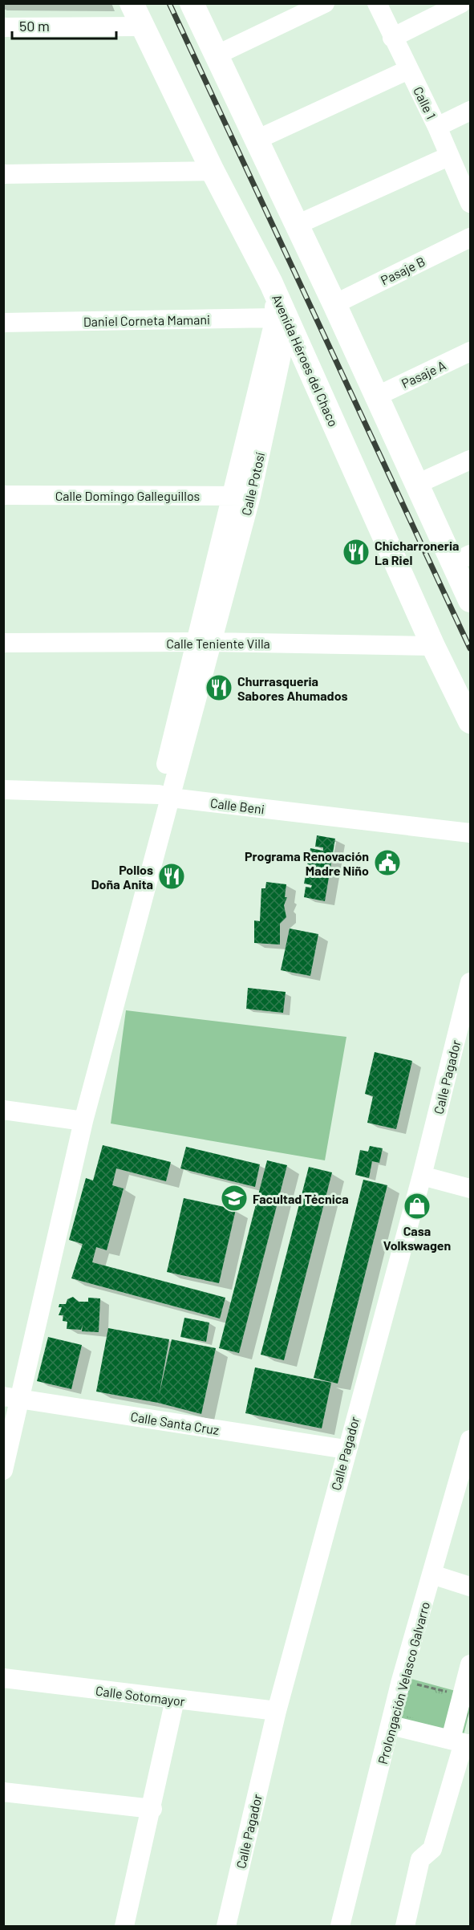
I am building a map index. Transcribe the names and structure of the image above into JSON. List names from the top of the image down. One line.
{"streets":{"main road":["Avenida Héroes del Chaco"],"street":["Calle 1","Pasaje B","Daniel Corneta Mamani","Pasaje A","Calle Potosí","Calle Domingo Galleguillos","Calle Teniente Villa","Calle Beni","Calle Pagador","Calle Santa Cruz","Prolongación Velasco Galvarro","Calle Sotomayor"]},"crossings":[["Daniel Corneta Mamani","Avenida Héroes del Chaco"],["Daniel Corneta Mamani","Calle Potosí"],["Avenida Héroes del Chaco","Calle Potosí"],["Avenida Héroes del Chaco","Calle Teniente Villa"],["Calle Potosí","Calle Domingo Galleguillos"],["Calle Potosí","Calle Teniente Villa"],["Calle Potosí","Calle Beni"],["Calle Potosí","Calle Santa Cruz"],["Calle Pagador","Calle Santa Cruz"],["Calle Pagador","Calle Sotomayor"]],"places":{"restaurant":["Chicharroneria La Riel","Churrasqueria Sabores Ahumados","Pollos Doña Anita"],"public building":["Programa Renovación Madre Niño"],"school or university":["Facultad Técnica"],"shop":["Casa Volkswagen"]},"scale_bar":"50 m"}
